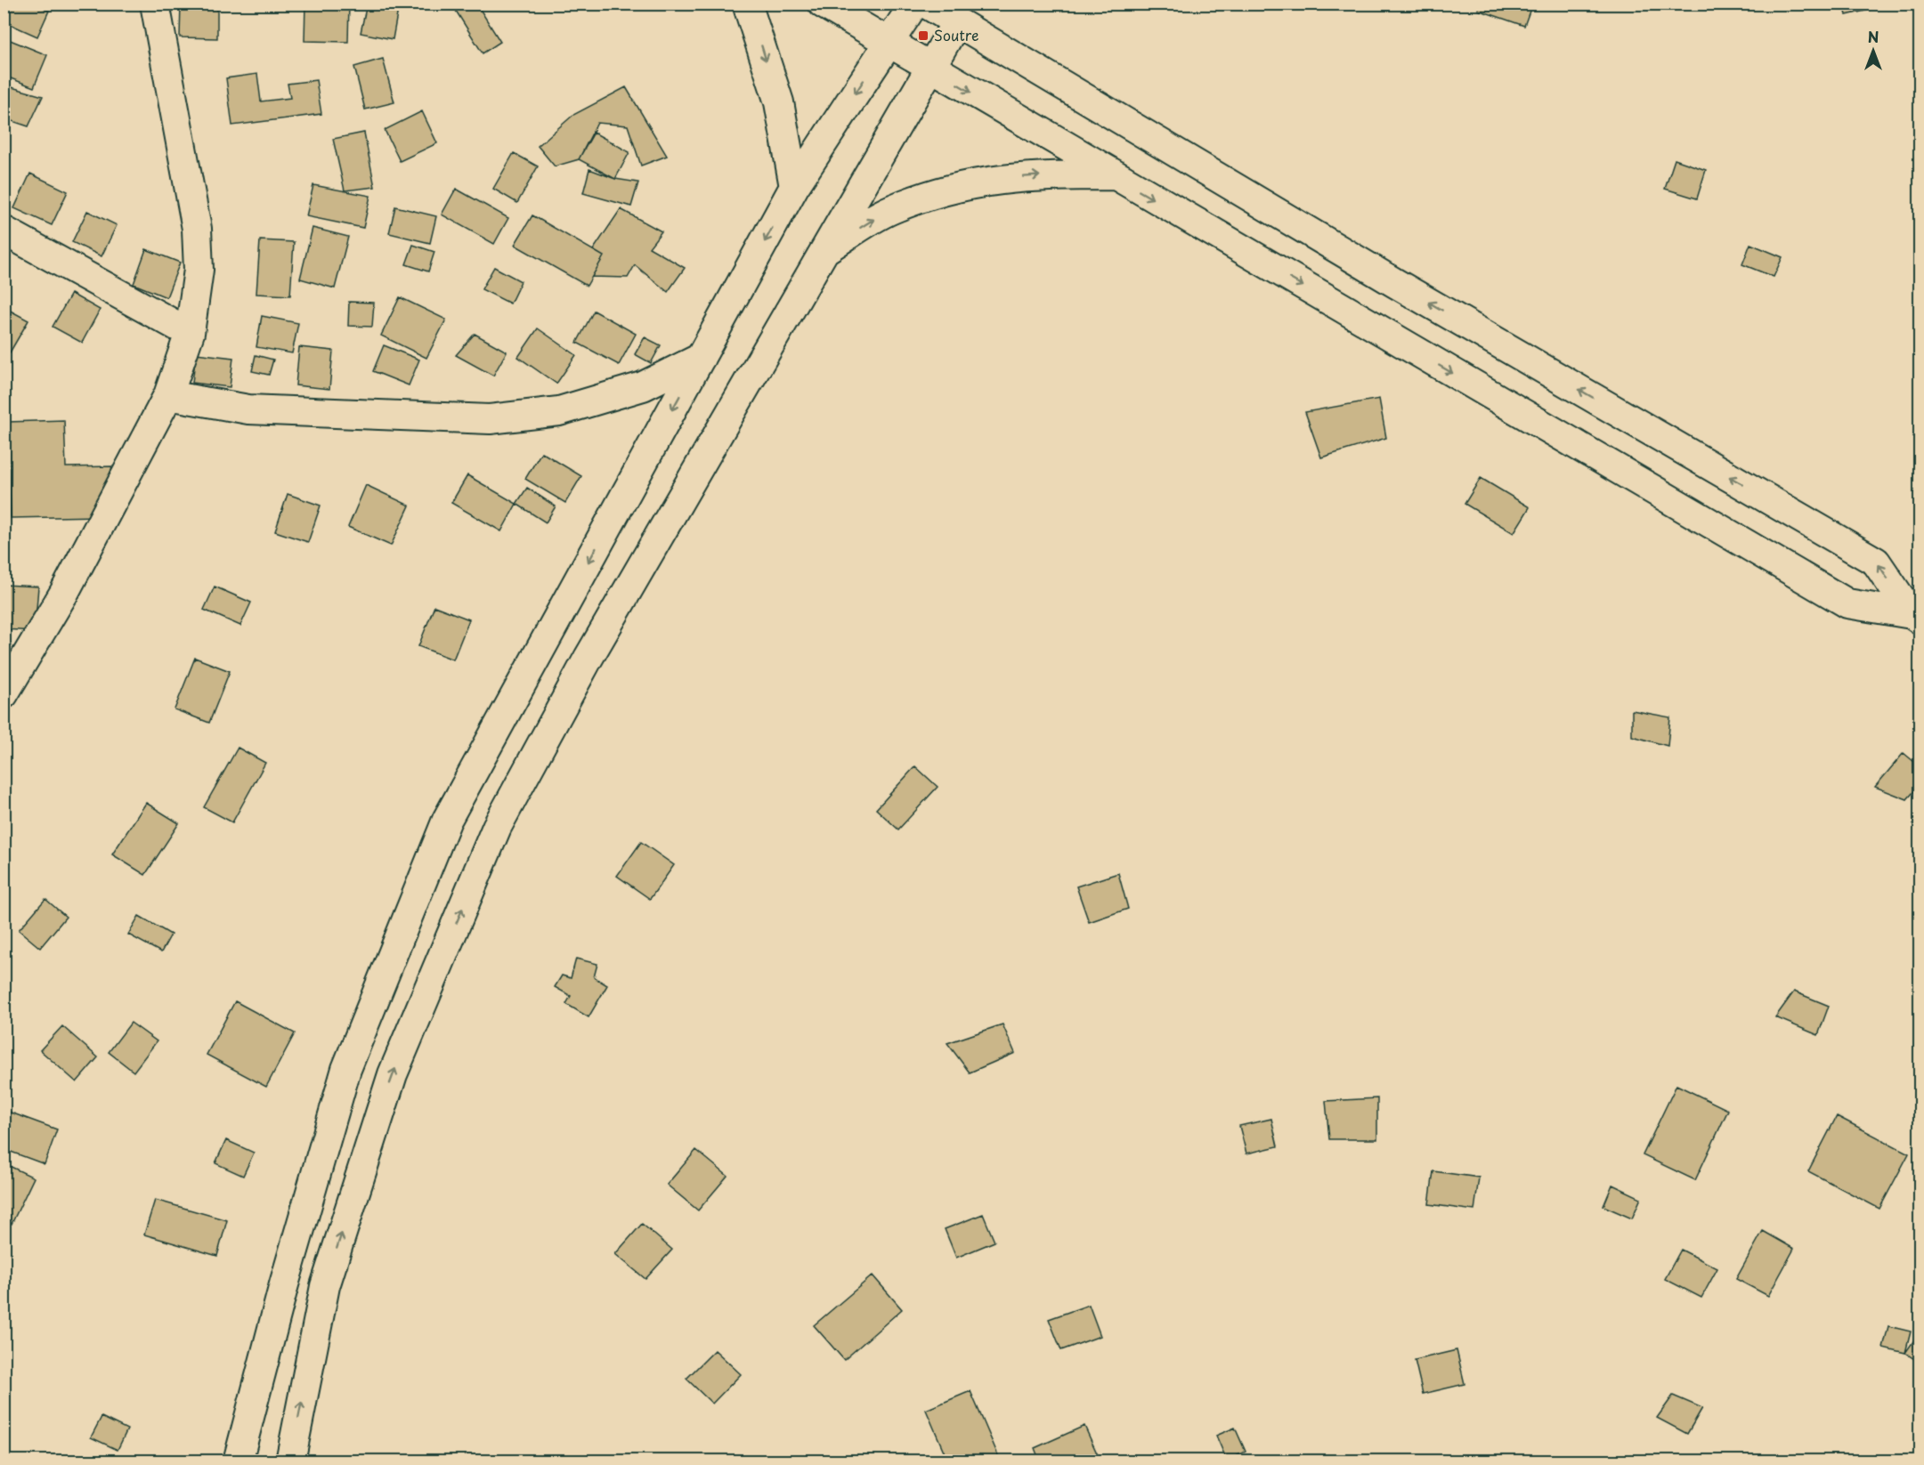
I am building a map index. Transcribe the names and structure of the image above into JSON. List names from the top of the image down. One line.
{"places":{"transit":["Soutre"]},"north":"top"}
